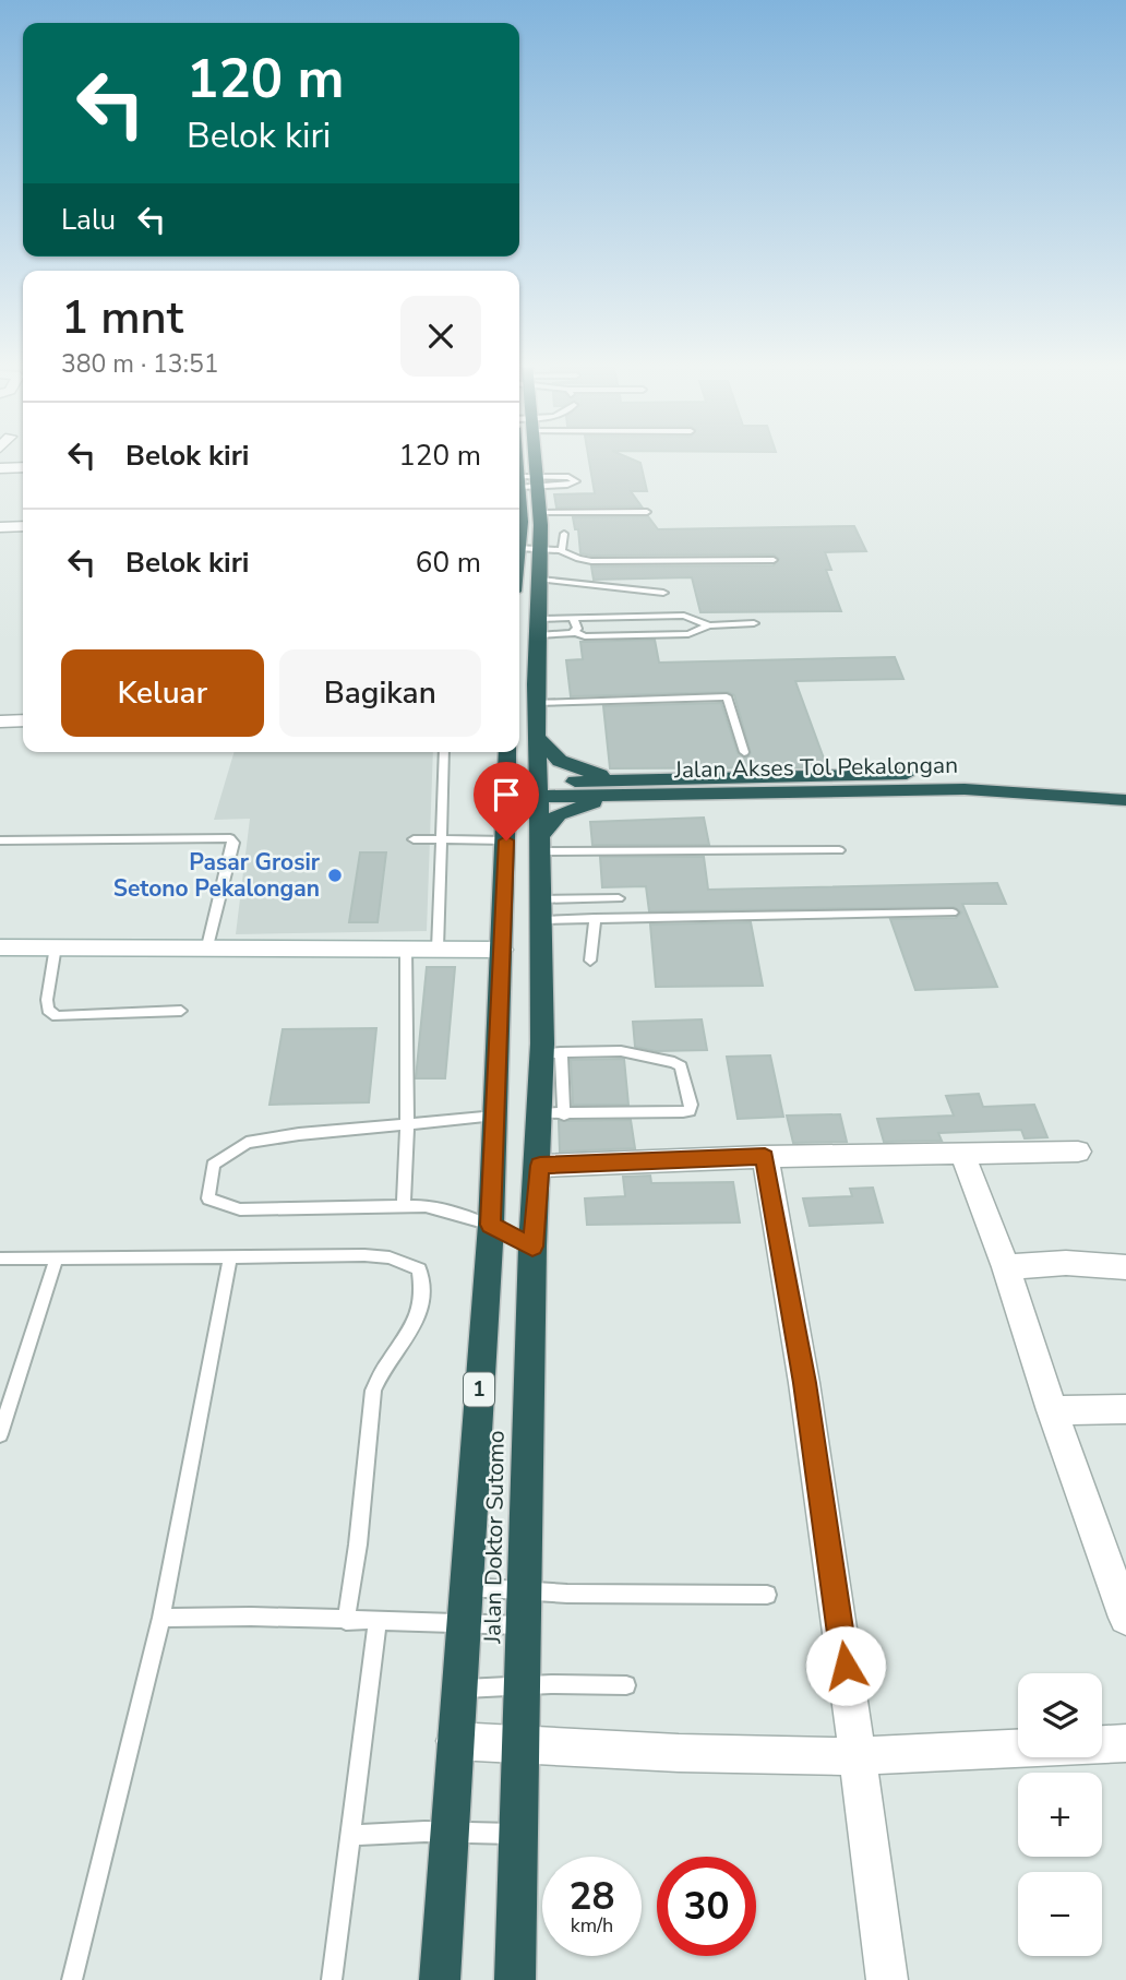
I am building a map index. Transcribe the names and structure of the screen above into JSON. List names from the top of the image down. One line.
{"streets":{"highway":["Jalan Akses Tol Pekalongan","1","Jalan Doktor Sutomo"]},"crossings":[["Jalan Akses Tol Pekalongan","Jalan Doktor Sutomo"]],"places":["Pasar Grosir Setono Pekalongan"],"page":{"turn":["120 m","Belok kiri"],"then":"Lalu","heading":["1 mnt","380 m · 13:51"],"list":[{"name":"Belok kiri","value":"120 m"},{"name":"Belok kiri","value":"60 m"}],"buttons":["Keluar","Bagikan"],"map_buttons":["+","−"],"speed":"28 km/h","limit":"30"}}
